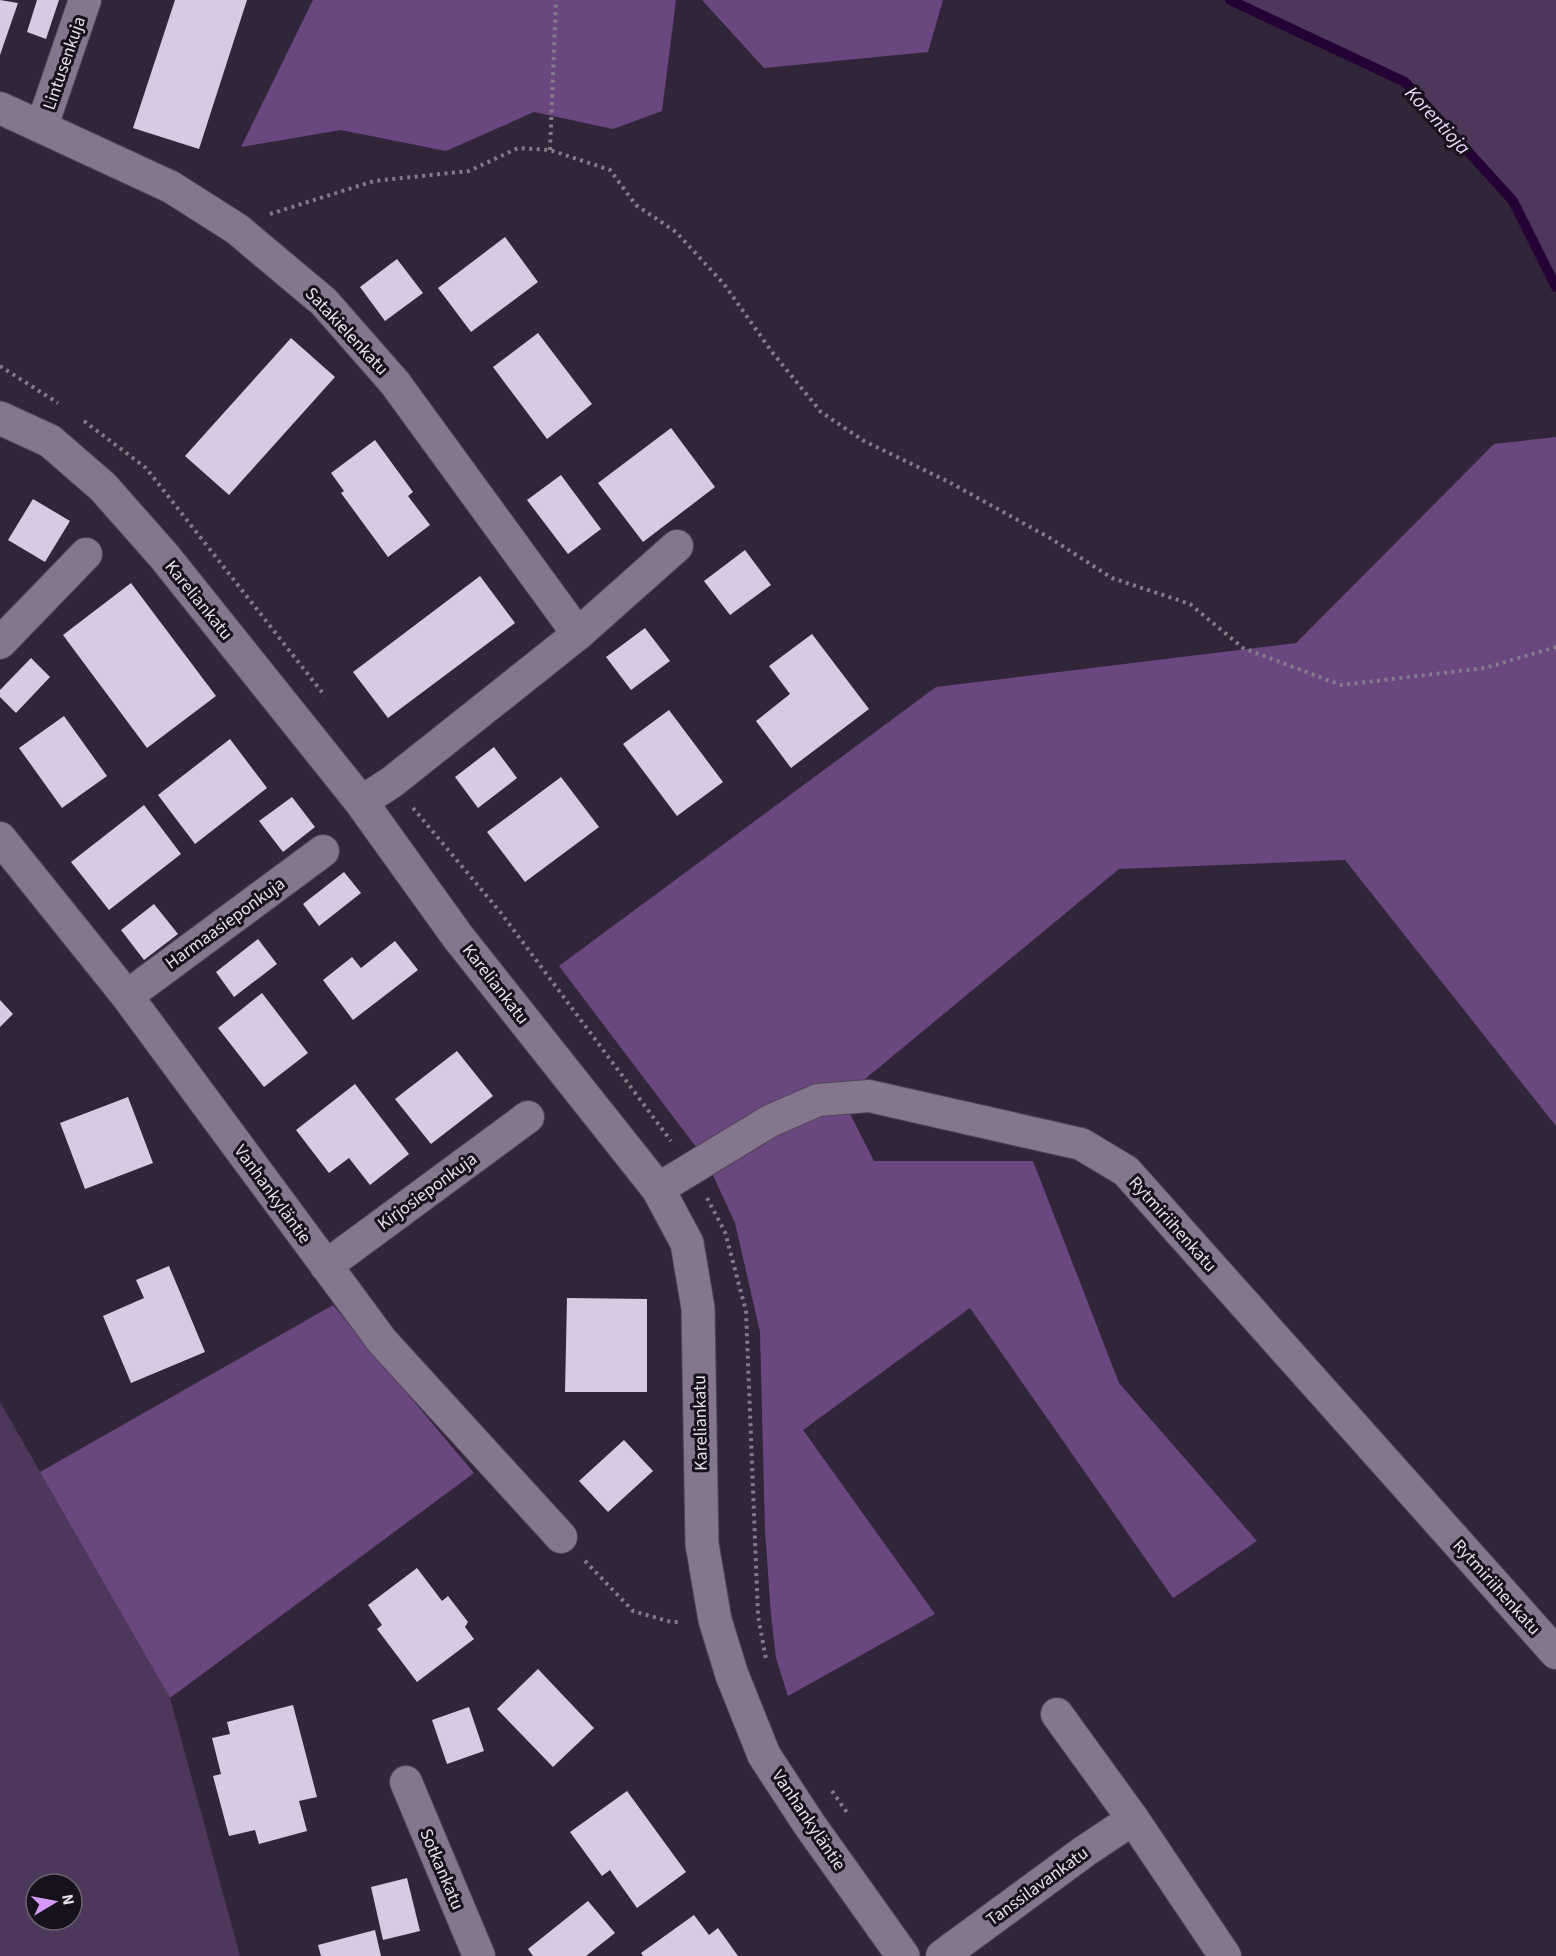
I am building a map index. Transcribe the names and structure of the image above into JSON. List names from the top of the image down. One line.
{"streets":{"street":["Lintusenkuja","Satakielenkatu","Kareliankatu","Harmaasieponkuja","Kirjosieponkuja","Vanhankyläntie","Rytmiriihenkatu","Sotkankatu","Tanssilavankatu"]},"crossings":[["Lintusenkuja","Satakielenkatu"],["Kareliankatu","Vanhankyläntie"],["Kareliankatu","Rytmiriihenkatu"],["Harmaasieponkuja","Vanhankyläntie"],["Kirjosieponkuja","Vanhankyläntie"]],"water":["Korentioja"],"north":"right"}
